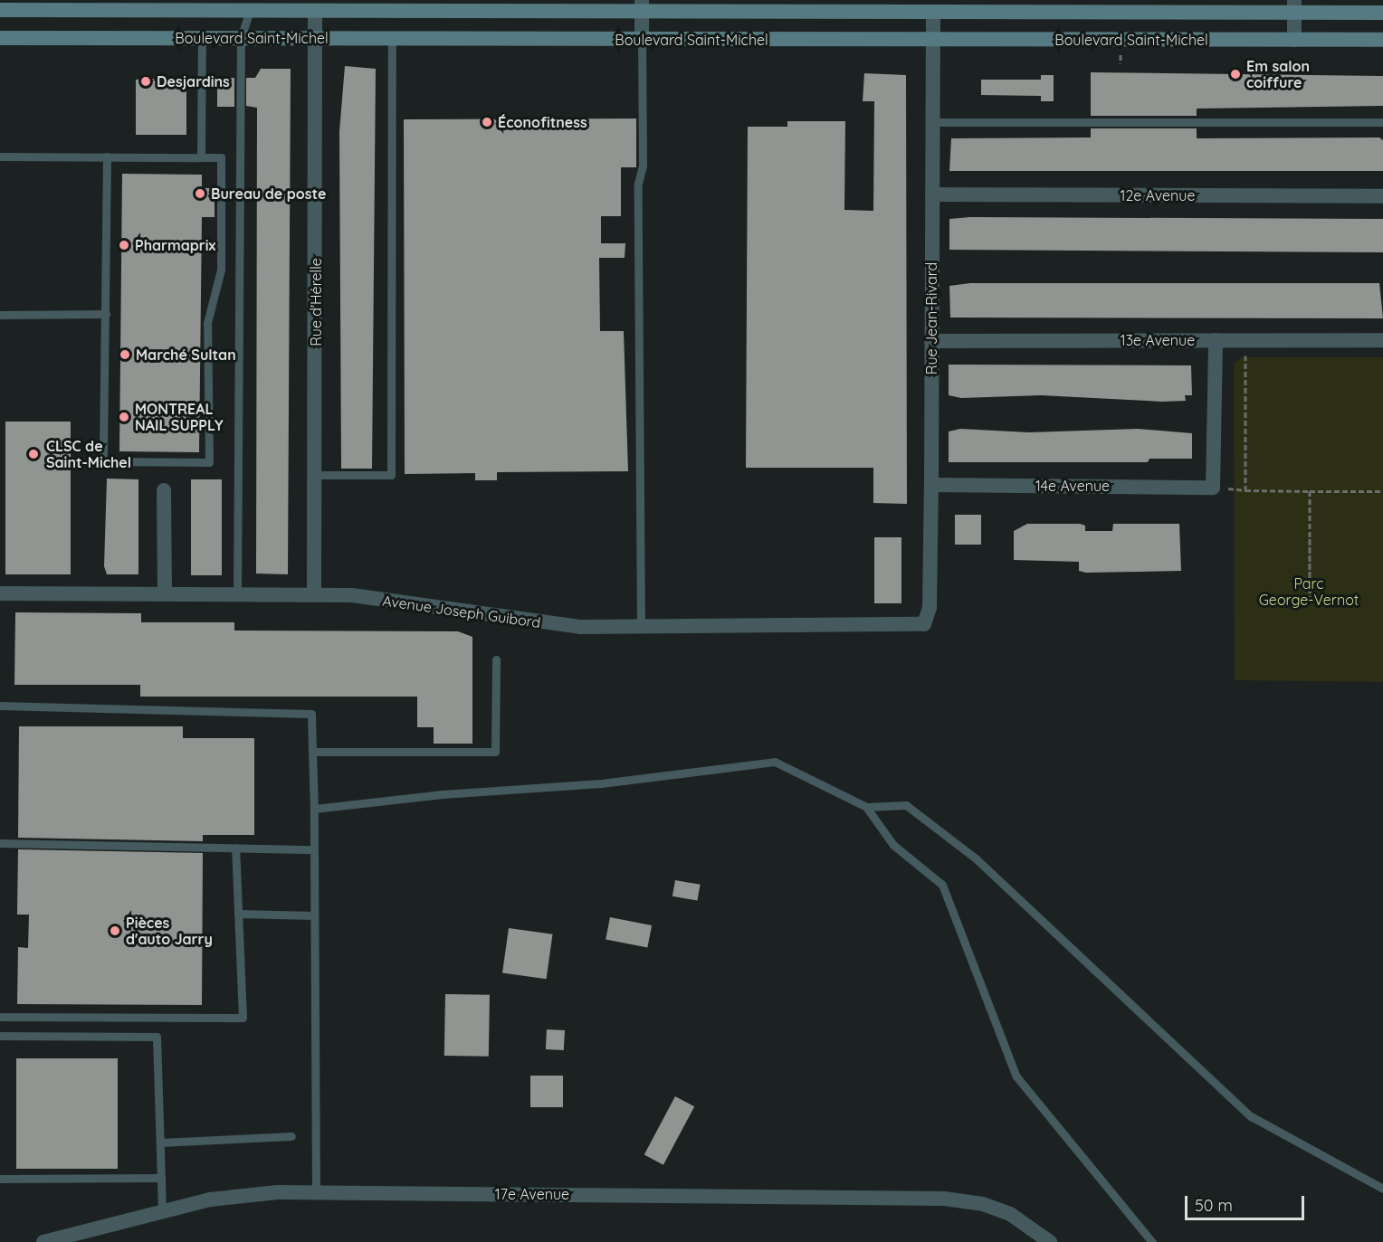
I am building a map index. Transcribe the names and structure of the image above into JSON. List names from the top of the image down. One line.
{"streets":{"main road":["Boulevard Saint-Michel"],"street":["12e Avenue","Rue d'Hérelle","Rue Jean-Rivard","13e Avenue","14e Avenue","Avenue Joseph Guibord","17e Avenue"]},"crossings":[["Boulevard Saint-Michel","Rue d'Hérelle"],["Boulevard Saint-Michel","Rue Jean-Rivard"],["12e Avenue","Rue Jean-Rivard"],["Rue d'Hérelle","Avenue Joseph Guibord"],["Rue Jean-Rivard","13e Avenue"],["Rue Jean-Rivard","14e Avenue"],["Rue Jean-Rivard","Avenue Joseph Guibord"],["13e Avenue","14e Avenue"]],"parks":["Parc George-Vernot"],"places":["Em salon coiffure","Desjardins","Éconofitness","Bureau de poste","Pharmaprix","Marché Sultan","MONTREAL NAIL SUPPLY","CLSC de Saint-Michel","Pièces d'auto Jarry"],"scale_bar":"50 m"}
